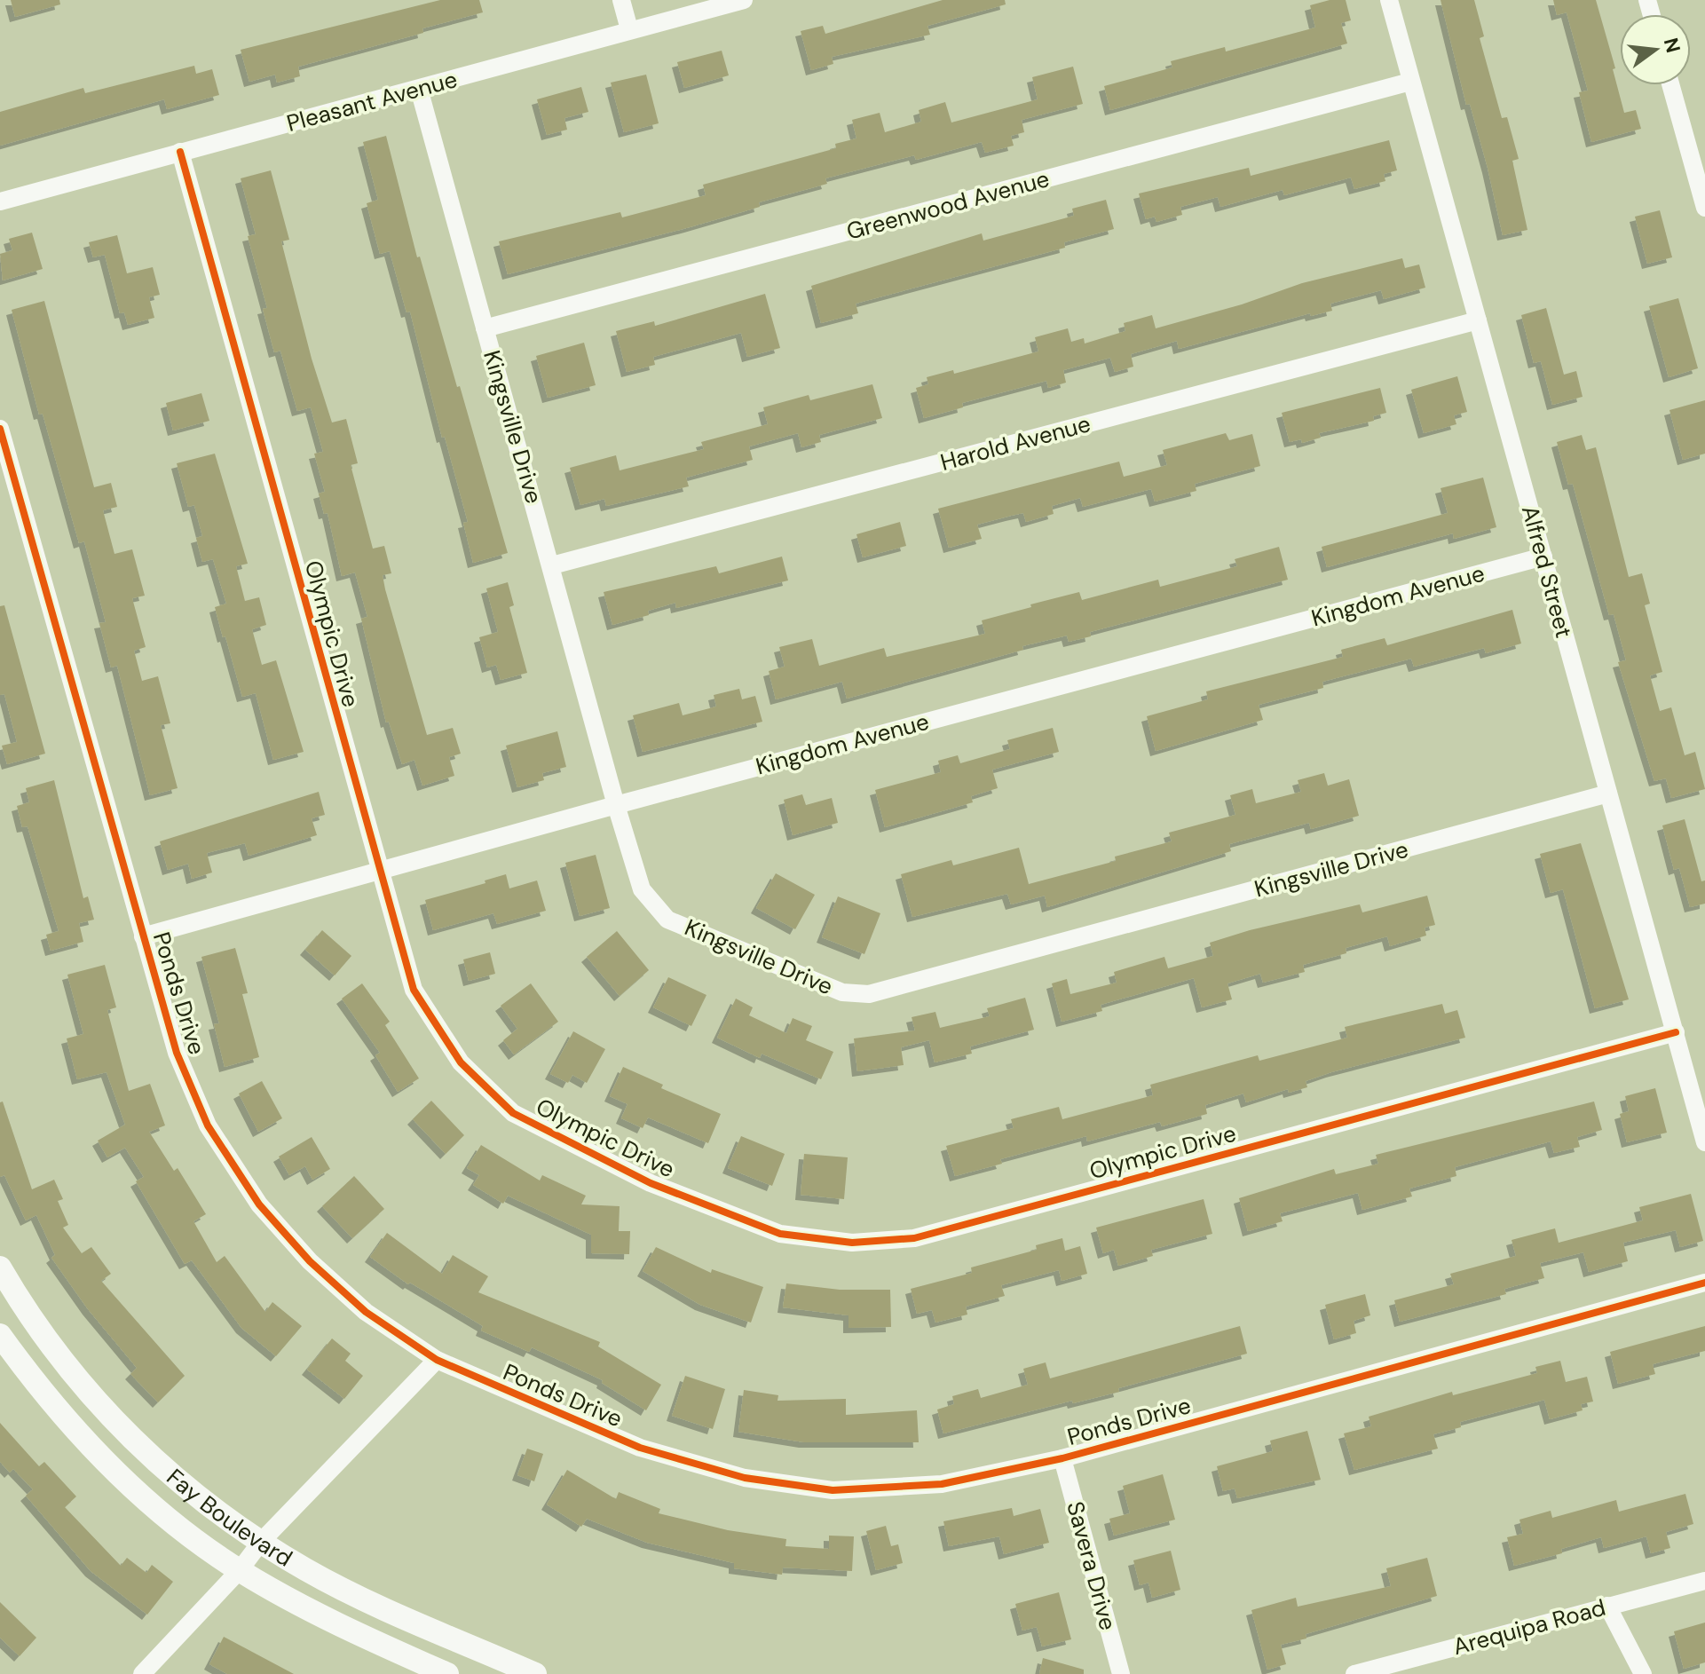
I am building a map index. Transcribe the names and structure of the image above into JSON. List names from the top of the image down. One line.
{"streets":{"main road":["Fay Boulevard"],"street":["Pleasant Avenue","Greenwood Avenue","Kingsville Drive","Harold Avenue","Alfred Street","Kingdom Avenue","Olympic Drive","Ponds Drive","Savera Drive","Arequipa Road"]},"crossings":[["Pleasant Avenue","Kingsville Drive"],["Pleasant Avenue","Olympic Drive"],["Greenwood Avenue","Kingsville Drive"],["Greenwood Avenue","Alfred Street"],["Kingsville Drive","Harold Avenue"],["Kingsville Drive","Alfred Street"],["Kingsville Drive","Kingdom Avenue"],["Harold Avenue","Alfred Street"],["Alfred Street","Kingdom Avenue"],["Alfred Street","Olympic Drive"],["Kingdom Avenue","Olympic Drive"],["Kingdom Avenue","Ponds Drive"],["Ponds Drive","Savera Drive"]],"north":"right"}
